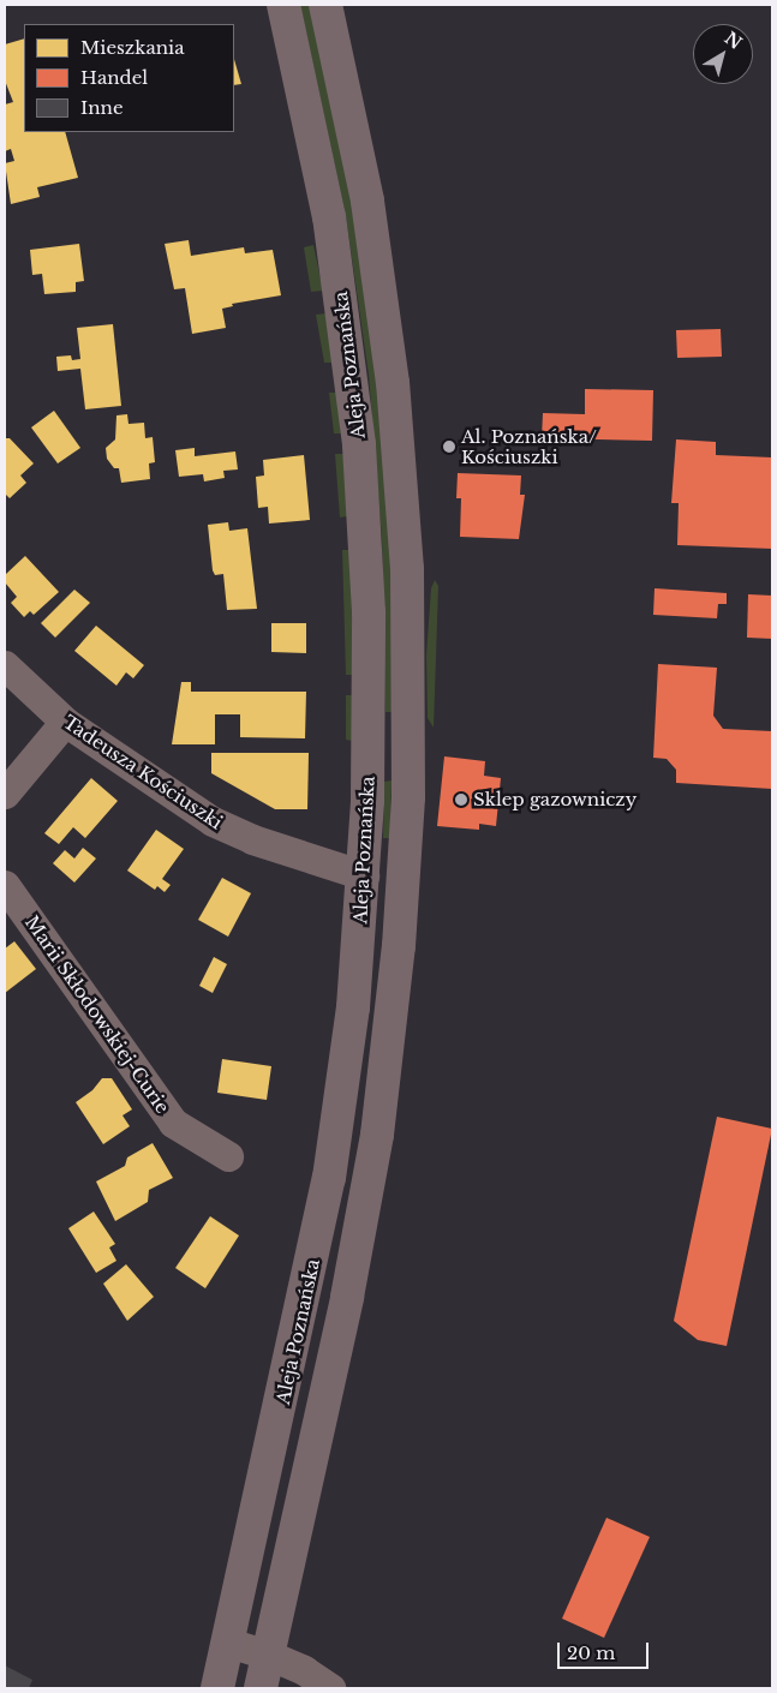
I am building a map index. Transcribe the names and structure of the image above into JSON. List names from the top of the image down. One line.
{"streets":{"main road":["Aleja Poznańska"],"street":["Tadeusza Kościuszki","Marii Skłodowskiej-Curie"]},"crossings":[["Aleja Poznańska","Tadeusza Kościuszki"]],"places":["Al. Poznańska/ Kościuszki","Sklep gazowniczy"],"legend":["Mieszkania","Handel","Inne"],"scale_bar":"20 m","north":"top right"}
